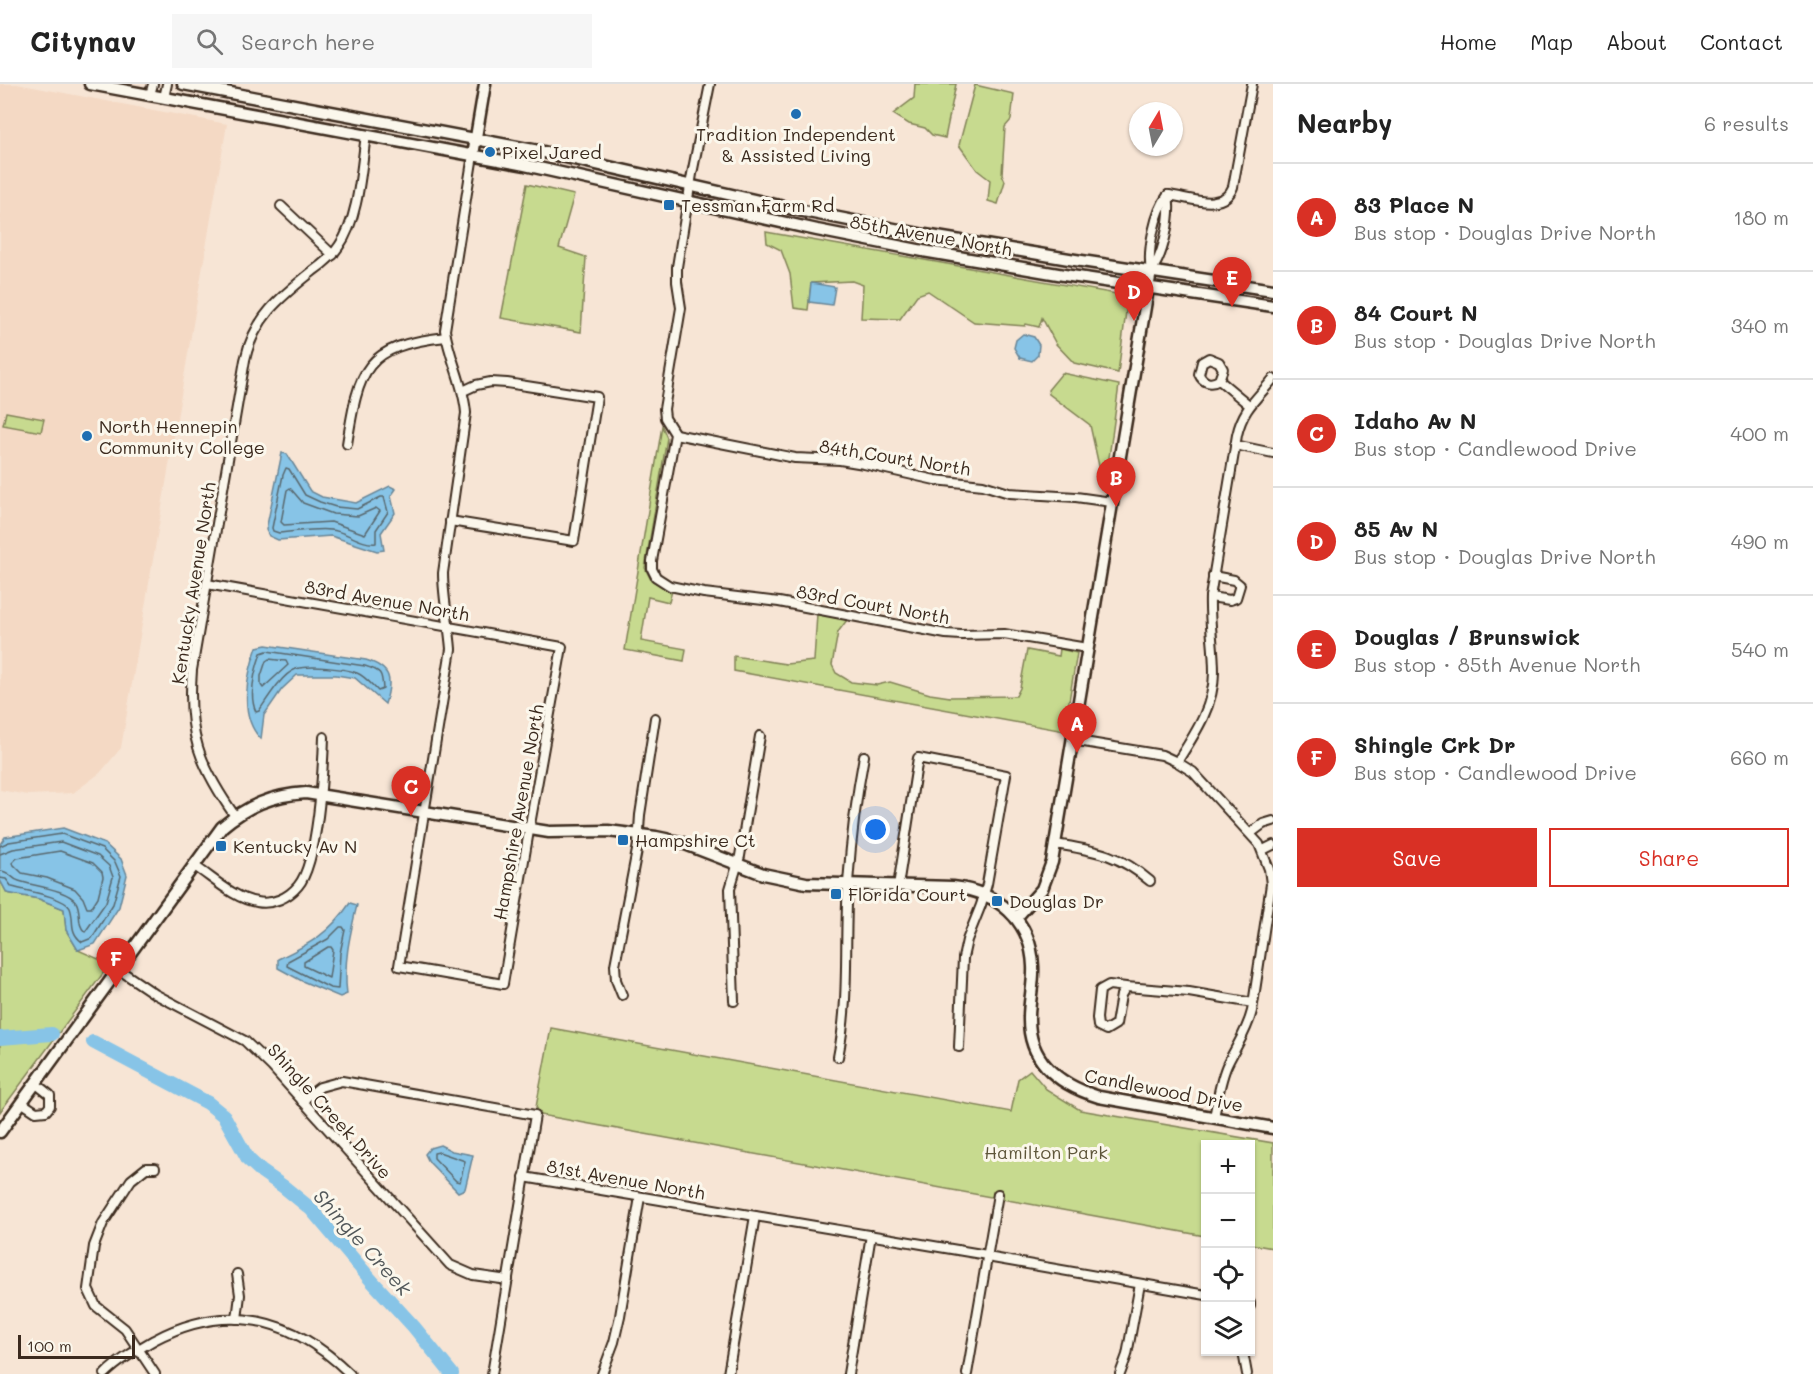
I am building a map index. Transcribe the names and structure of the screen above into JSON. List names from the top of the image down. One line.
{"streets":{"street":["85th Avenue North","84th Court North","Kentucky Avenue North","83rd Avenue North","83rd Court North","Hampshire Avenue North","Candlewood Drive","Shingle Creek Drive","81st Avenue North"]},"crossings":[["85th Avenue North","Kentucky Avenue North"],["84th Court North","83rd Court North"],["Kentucky Avenue North","83rd Avenue North"],["Kentucky Avenue North","Candlewood Drive"],["83rd Avenue North","Hampshire Avenue North"],["Hampshire Avenue North","Candlewood Drive"],["Candlewood Drive","Shingle Creek Drive"],["Shingle Creek Drive","81st Avenue North"]],"water":["Shingle Creek"],"parks":["Hamilton Park"],"places":{"other":["Tradition Independent & Assisted Living","Pixel Jared","North Hennepin Community College"],"transit":["Tessman Farm Rd","Hampshire Ct","Kentucky Av N","Florida Court","Douglas Dr"]},"scale_bar":"100 m","north":"top","page":{"header":"Citynav","search":"Search here","nav":["Home","Map","About","Contact"],"heading":["Nearby","6 results"],"list":[{"mark":"A","name":"83 Place N","note":"Bus stop · Douglas Drive North","value":"180 m"},{"mark":"B","name":"84 Court N","note":"Bus stop · Douglas Drive North","value":"340 m"},{"mark":"C","name":"Idaho Av N","note":"Bus stop · Candlewood Drive","value":"400 m"},{"mark":"D","name":"85 Av N","note":"Bus stop · Douglas Drive North","value":"490 m"},{"mark":"E","name":"Douglas / Brunswick","note":"Bus stop · 85th Avenue North","value":"540 m"},{"mark":"F","name":"Shingle Crk Dr","note":"Bus stop · Candlewood Drive","value":"660 m"}],"pins":["E","D","B","A","C","F"],"buttons":["Save","Share"],"map_buttons":["+","−"],"scale":"100 m"}}
